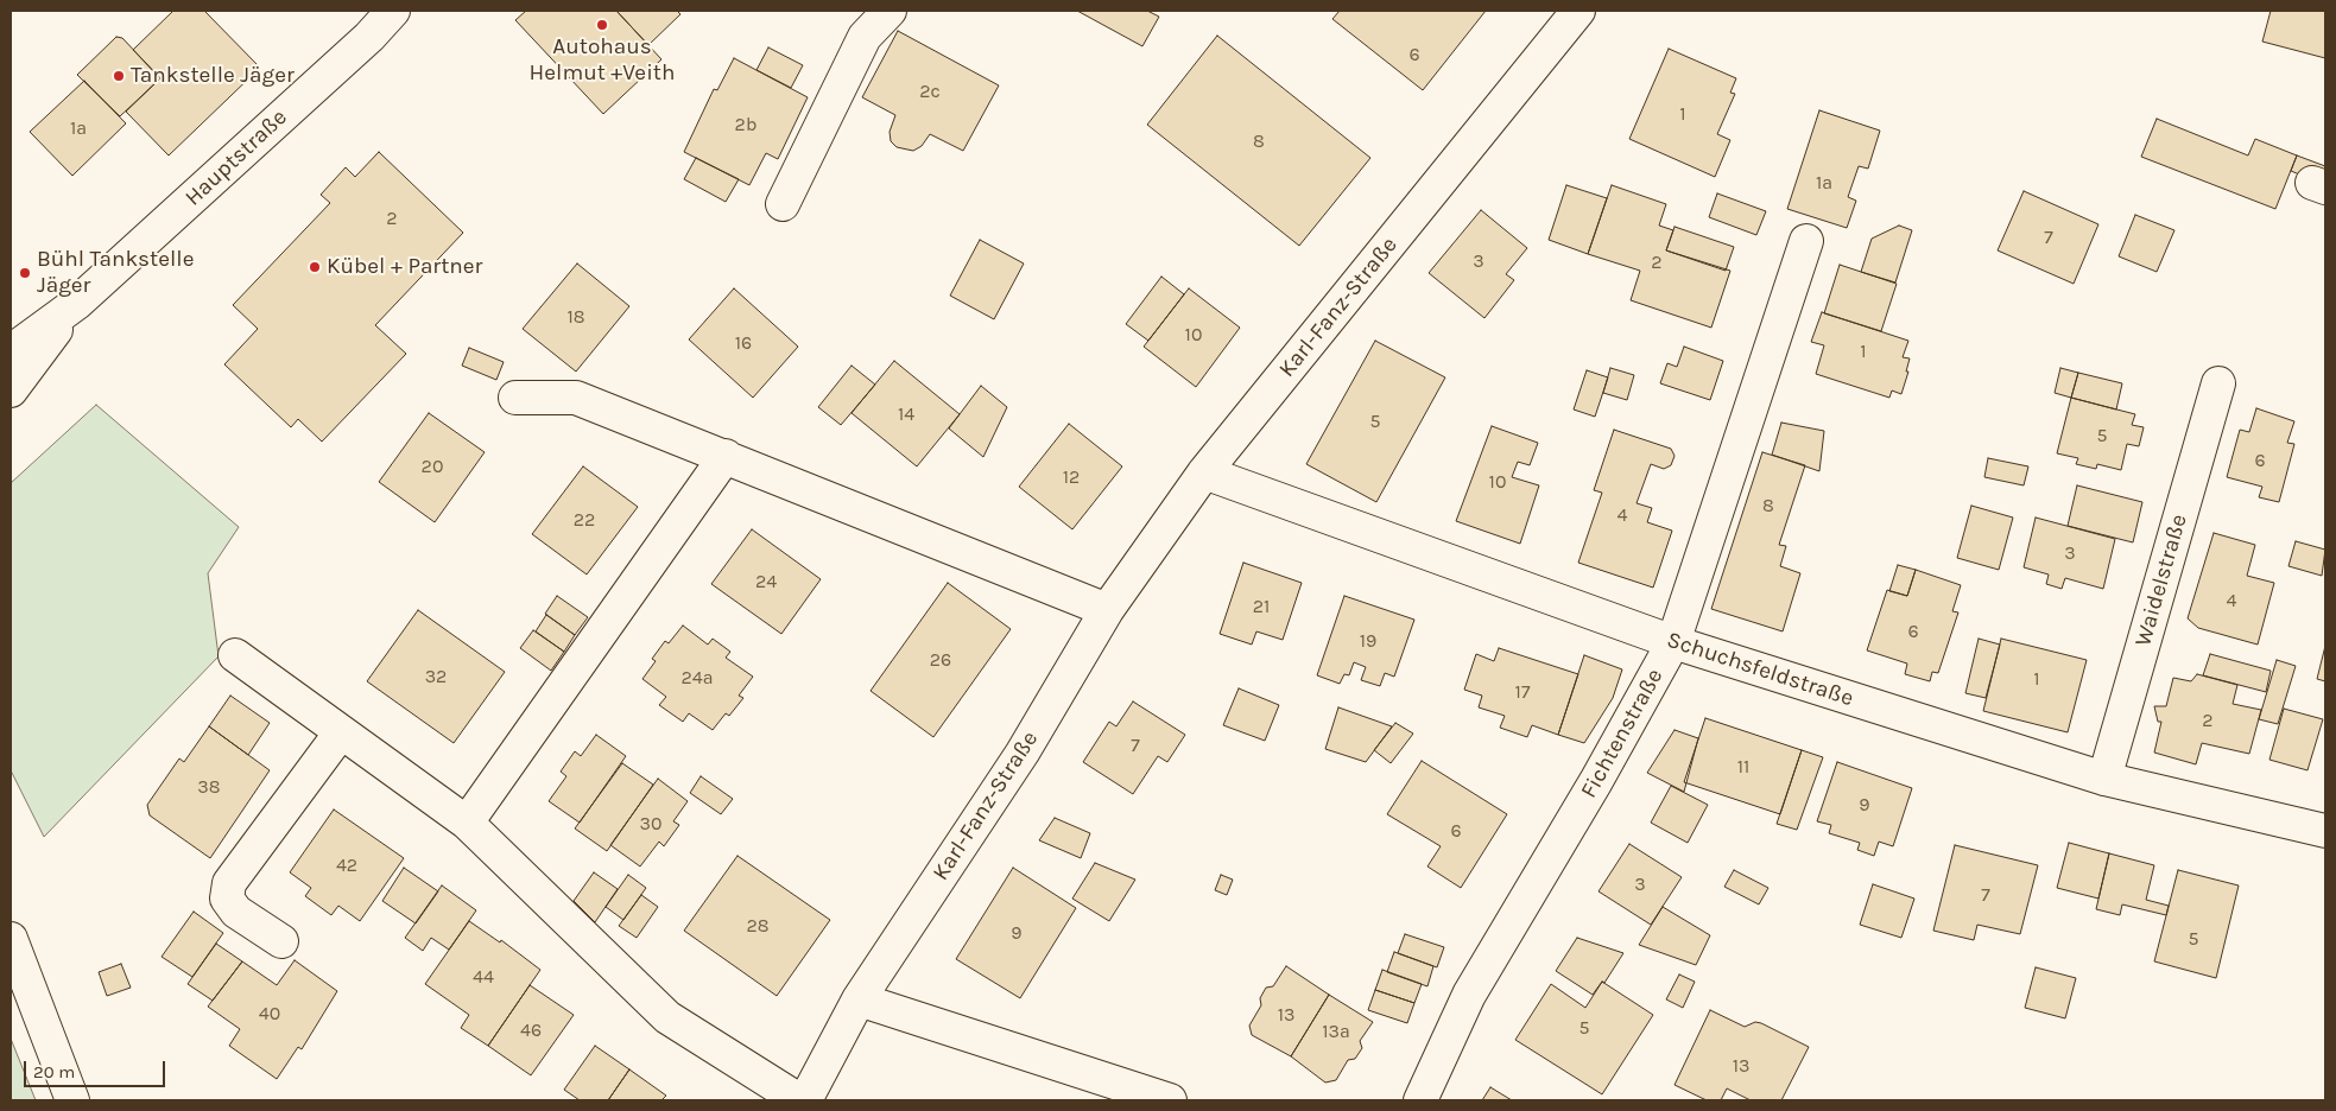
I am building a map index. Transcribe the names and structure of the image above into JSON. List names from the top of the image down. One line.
{"streets":{"street":["Hauptstraße","Karl-Fanz-Straße","Waidelstraße","Schuchsfeldstraße","Fichtenstraße"]},"crossings":[["Karl-Fanz-Straße","Schuchsfeldstraße"],["Waidelstraße","Schuchsfeldstraße"],["Schuchsfeldstraße","Fichtenstraße"]],"places":["Autohaus Helmut +Veith","Tankstelle Jäger","Kübel + Partner","Bühl Tankstelle Jäger"],"house_numbers":["6","2c","1","2b","1a","8","1a","2","7","3","2","18","10","16","1","14","5","5","6","20","12","10","8","4","22","3","24","4","21","6","19","26","32","24a","1","17","2","7","11","38","9","30","6","42","3","7","28","9","5","44","40","13","5","46","13a","13"],"scale_bar":"20 m"}
